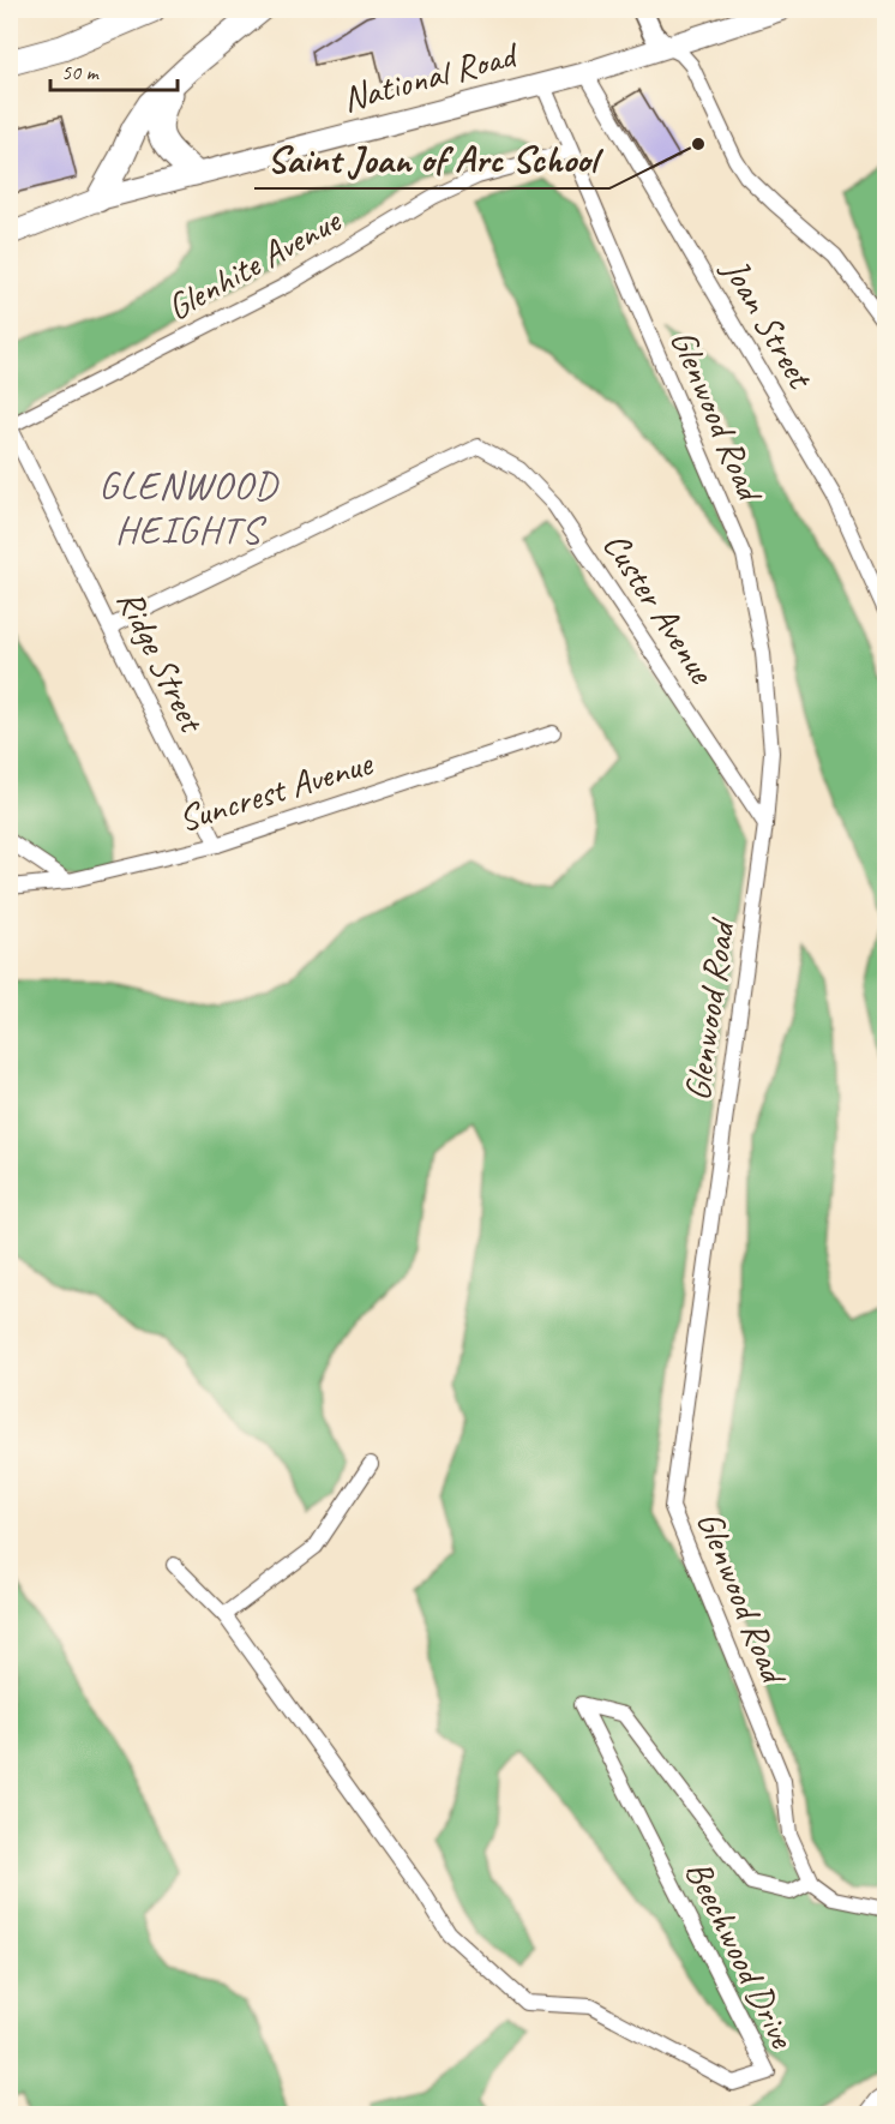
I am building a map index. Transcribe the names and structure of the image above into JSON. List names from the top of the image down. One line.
{"streets":{"main road":["National Road"],"street":["Glenhite Avenue","Joan Street","Glenwood Road","Custer Avenue","Ridge Street","Suncrest Avenue","Beechwood Drive"]},"crossings":[["National Road","Joan Street"],["National Road","Glenwood Road"],["Glenhite Avenue","Glenwood Road"],["Glenhite Avenue","Ridge Street"],["Glenwood Road","Custer Avenue"],["Glenwood Road","Beechwood Drive"],["Custer Avenue","Ridge Street"],["Ridge Street","Suncrest Avenue"]],"districts":["GLENWOOD HEIGHTS"],"places":["Saint Joan of Arc School"],"scale_bar":"50 m"}
